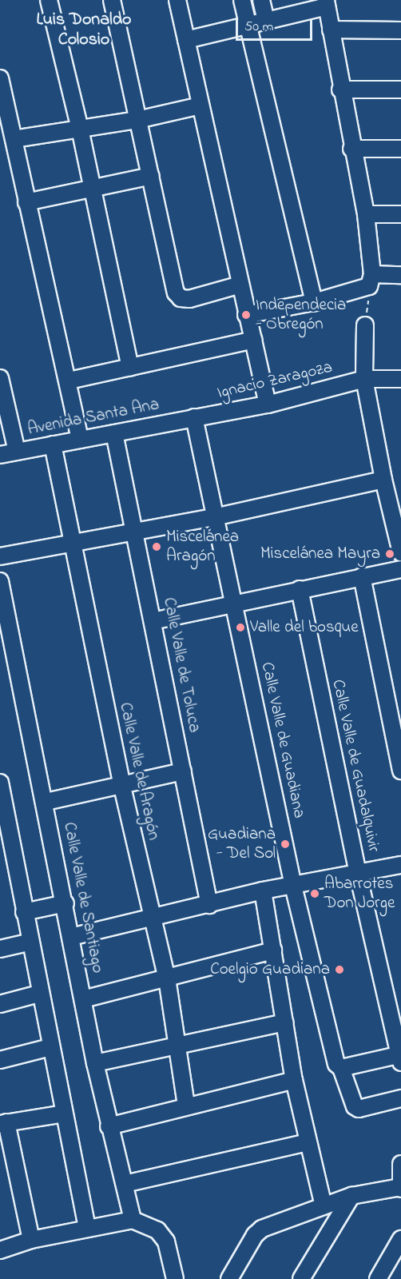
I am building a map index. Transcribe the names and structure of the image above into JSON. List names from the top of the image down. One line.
{"streets":{"street":["Ignacio Zaragoza","Avenida Santa Ana","Calle Valle de Toluca","Calle Valle de Guadiana","Calle Valle de Guadalquivir","Calle Valle de Aragón","Calle Valle de Santiago"]},"crossings":[["Ignacio Zaragoza","Avenida Santa Ana"],["Ignacio Zaragoza","Calle Valle de Guadiana"],["Avenida Santa Ana","Calle Valle de Toluca"],["Avenida Santa Ana","Calle Valle de Guadiana"],["Avenida Santa Ana","Calle Valle de Aragón"]],"districts":["Luis Donaldo Colosio"],"places":["Independecia - Obregón","Miscelánea Aragón","Miscelánea Mayra","Valle del bosque","Guadiana - Del Sol","Abarrotes Don Jorge","Coelgio Guadiana"],"scale_bar":"50 m"}
